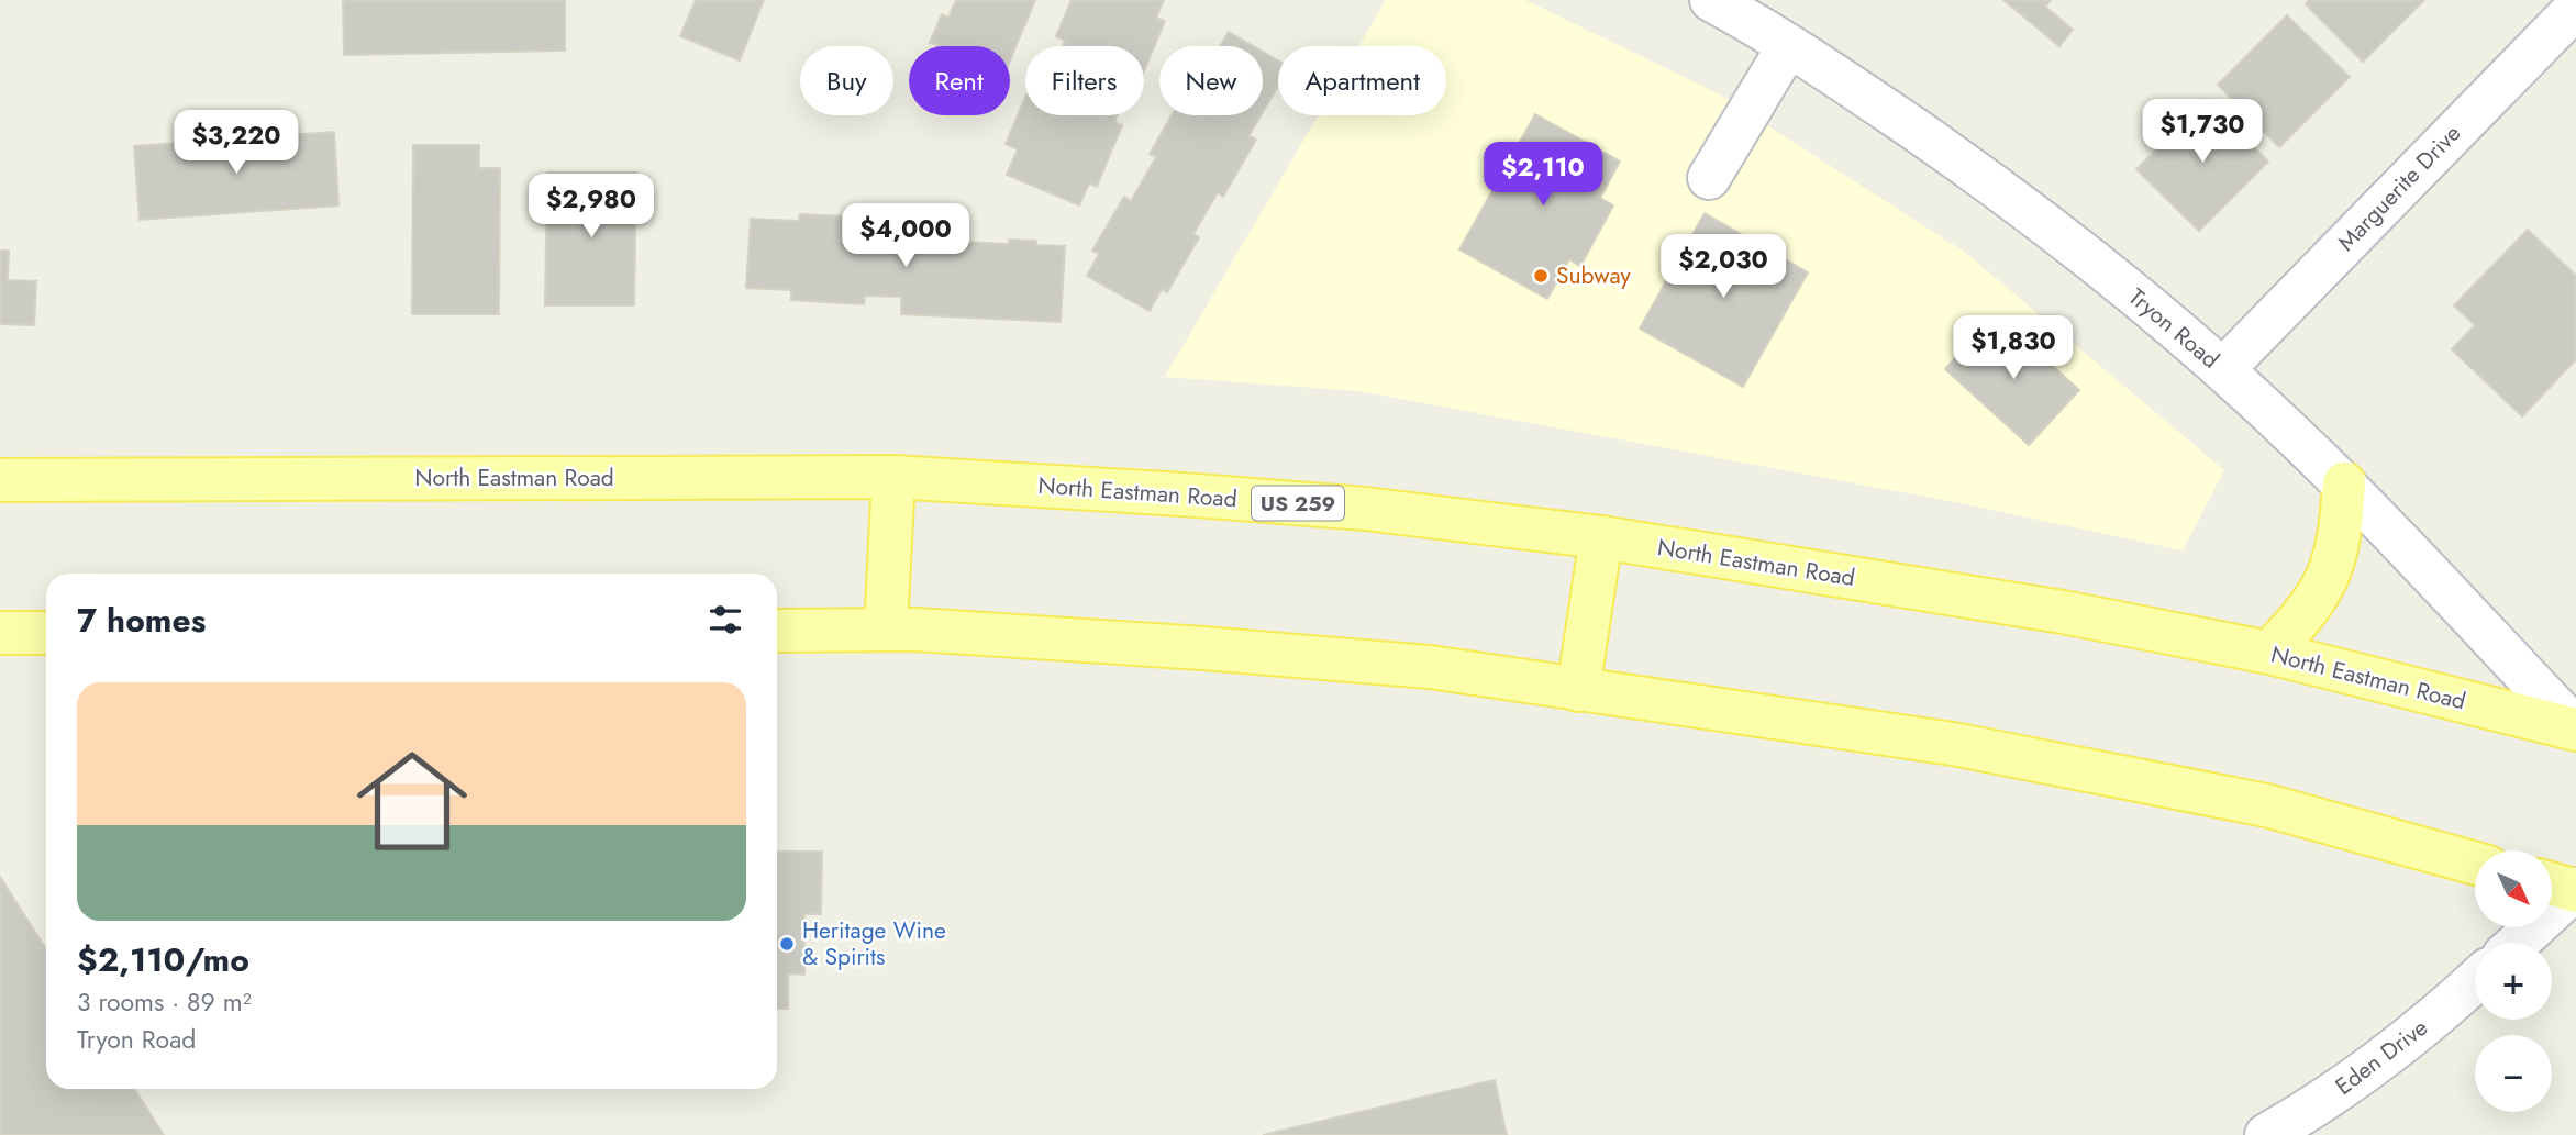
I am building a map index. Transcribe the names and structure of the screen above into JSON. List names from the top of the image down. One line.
{"streets":{"main road":["North Eastman Road","US 259"],"street":["Marguerite Drive","Tryon Road","Eden Drive"]},"crossings":[["Marguerite Drive","Tryon Road"],["Tryon Road","North Eastman Road"]],"places":["Subway","Heritage Wine & Spirits"],"north":"bottom right","page":{"chip":["Buy","Rent","Filters","New","Apartment"],"price":["$1,730","$3,220","$2,110","$2,980","$4,000","$2,030","$1,830"],"heading":"7 homes","list":[{"name":"$2,110/mo","note":"3 rooms · 89 m² · Tryon Road"}],"map_buttons":["+","−"]}}
